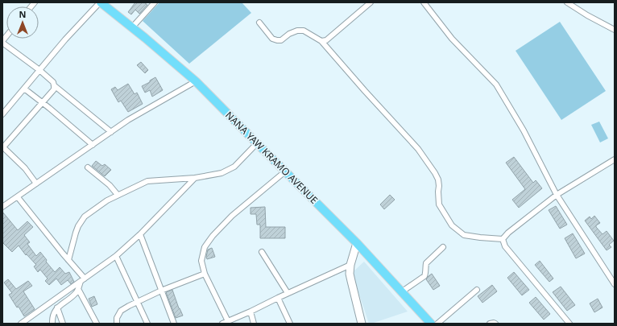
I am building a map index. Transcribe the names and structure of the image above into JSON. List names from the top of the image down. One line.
{"streets":{"main road":["NANA YAW KRAMO AVENUE"]},"north":"top"}
